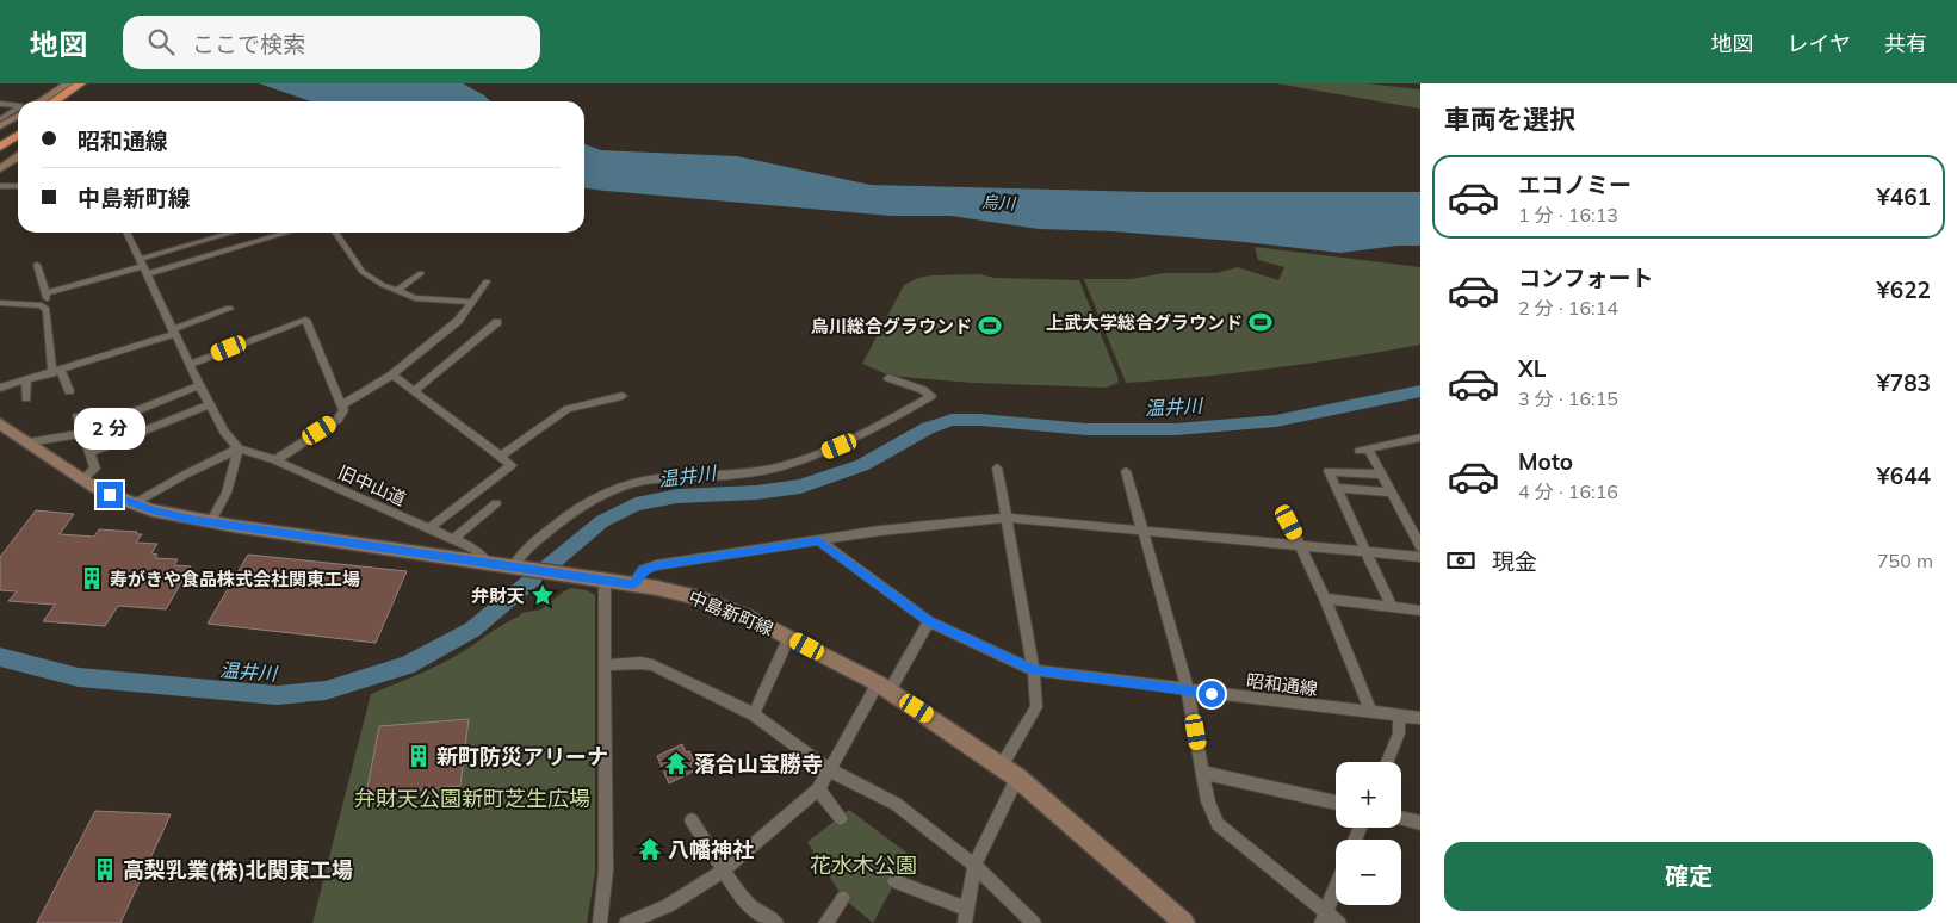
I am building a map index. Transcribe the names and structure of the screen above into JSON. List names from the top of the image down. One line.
{"streets":{"main road":["中島新町線"],"street":["旧中山道","昭和通線"]},"crossings":[["旧中山道","中島新町線"]],"water":["烏川","温井川"],"parks":["弁財天公園新町芝生広場","花水木公園"],"places":{"sports":["上武大学総合グラウンド","烏川総合グラウンド"],"building":["寿がきや食品株式会社関東工場","新町防災アリーナ","高梨乳業(株)北関東工場"],"place":["弁財天"],"temple":["落合山宝勝寺","八幡神社"]},"page":{"header":"地図","search":"ここで検索","nav":["地図","レイヤ","共有"],"heading":"車両を選択","banner":["昭和通線","中島新町線"],"list":[{"name":"エコノミー","note":"1 分 · 16:13","value":"¥461"},{"name":"コンフォート","note":"2 分 · 16:14","value":"¥622"},{"name":"XL","note":"3 分 · 16:15","value":"¥783"},{"name":"Moto","note":"4 分 · 16:16","value":"¥644"}],"bubble":"2 分","pay":["現金","750 m"],"map_buttons":["+","−"],"buttons":"確定"}}
